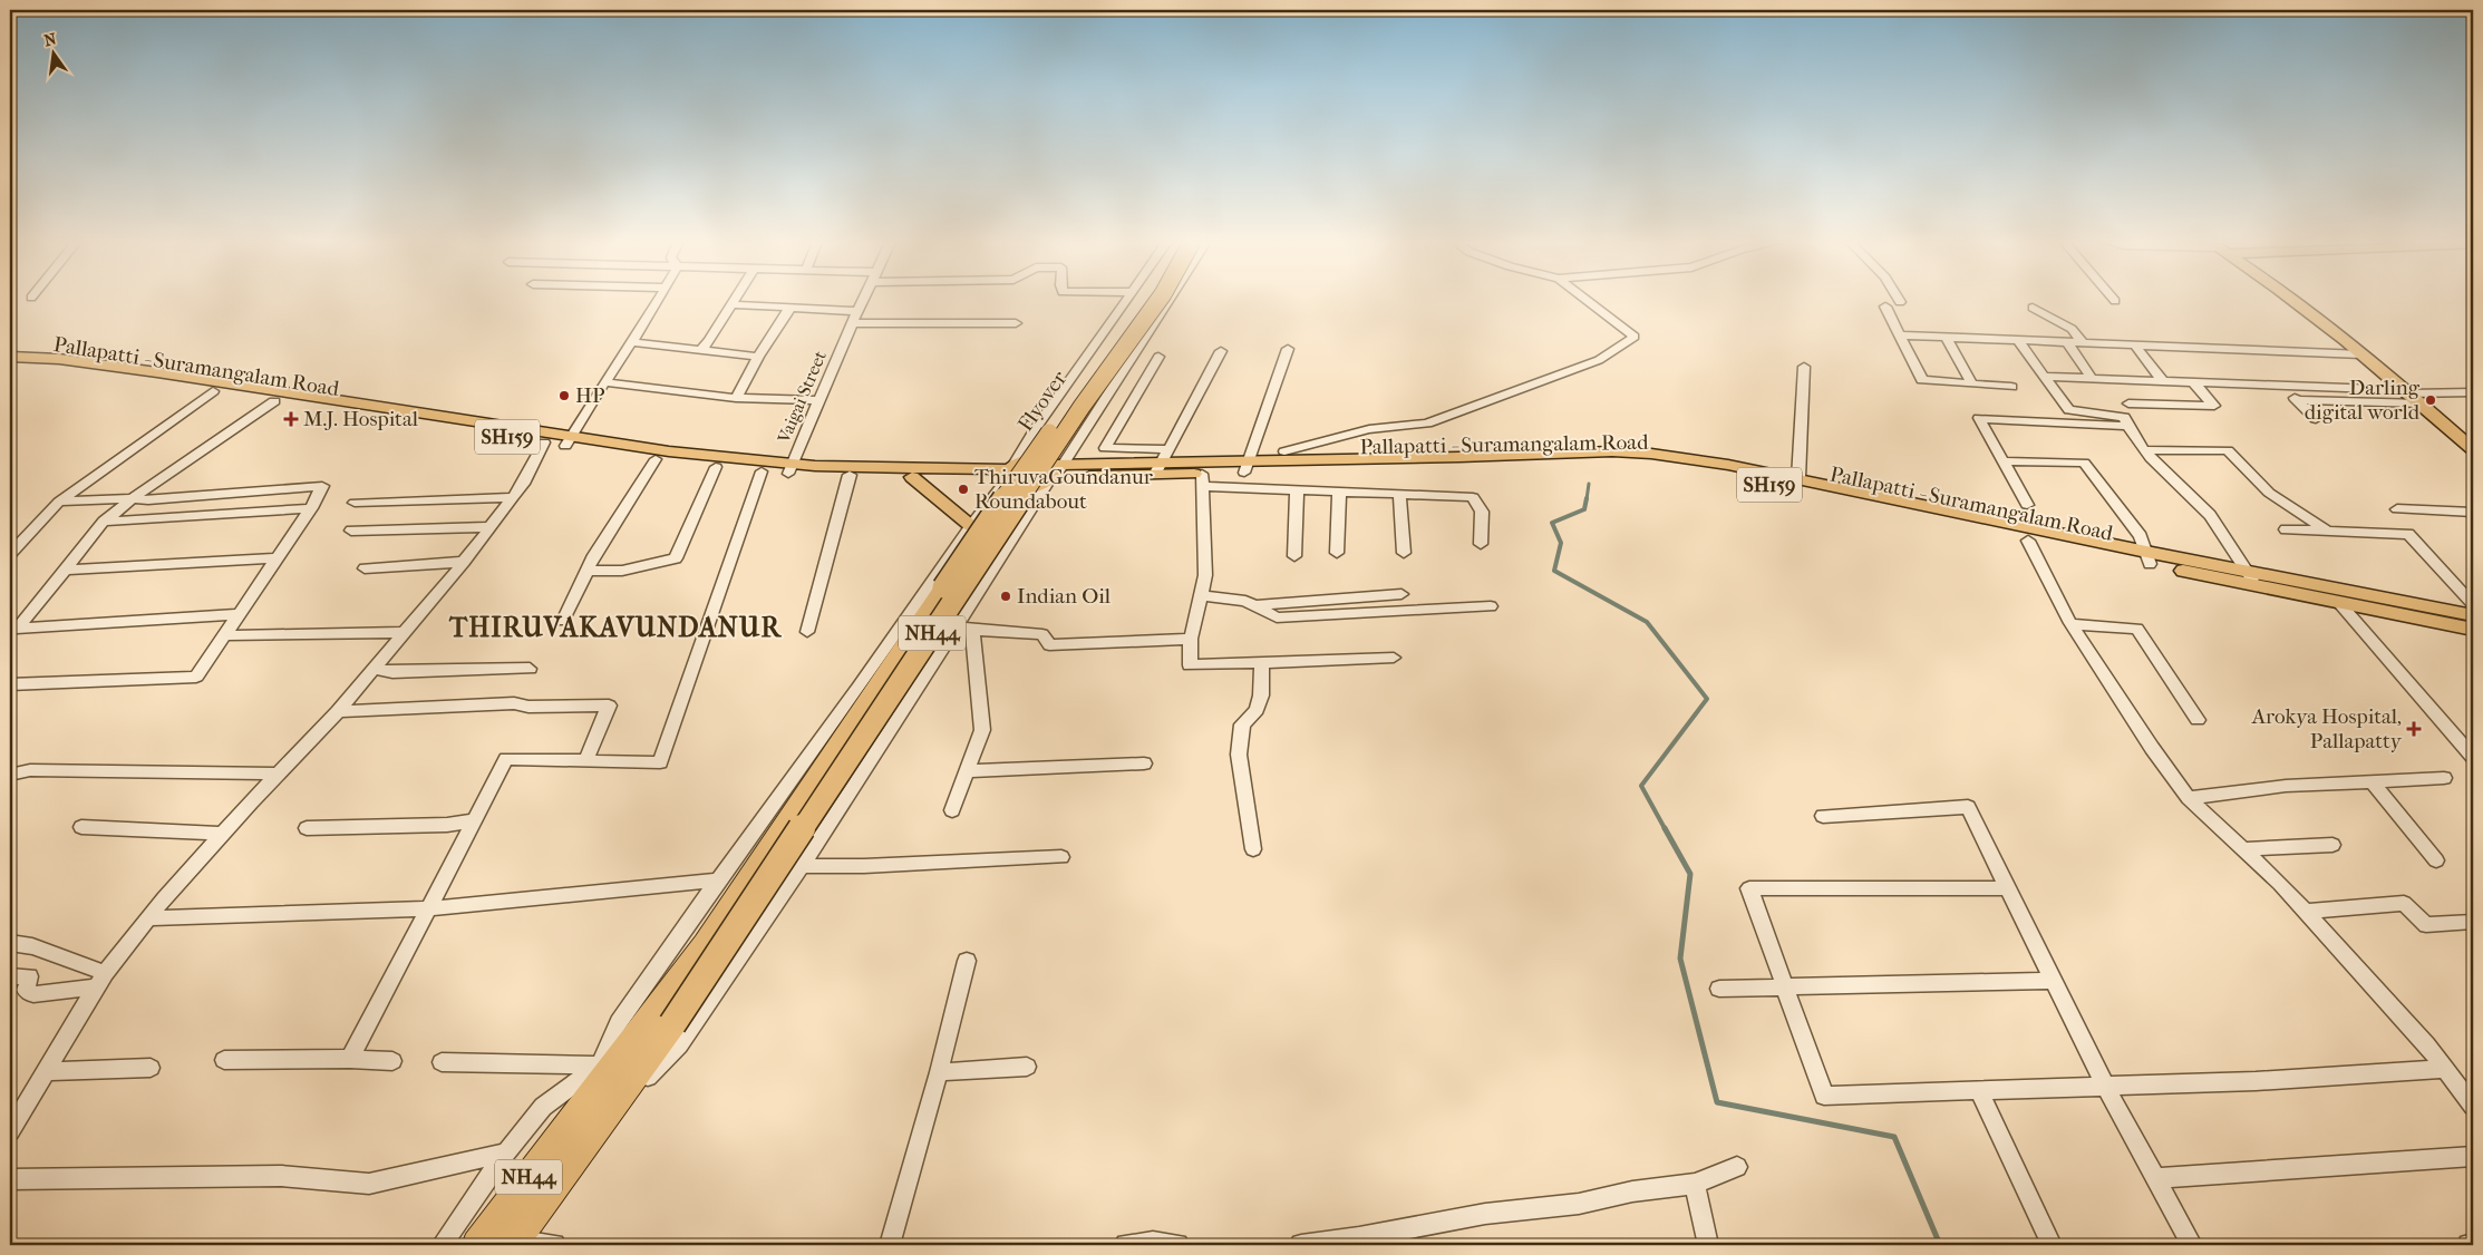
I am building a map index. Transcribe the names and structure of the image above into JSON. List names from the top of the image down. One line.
{"streets":{"highway":["Flyover","NH44"],"main road":["Pallapatti - Suramangalam Road","SH159"],"street":["Vaigai Street"]},"crossings":[["Pallapatti - Suramangalam Road","Vaigai Street"],["Pallapatti - Suramangalam Road","SH159"],["Flyover","NH44"]],"districts":["THIRUVAKAVUNDANUR"],"places":{"other":["HP","Darling digital world","ThiruvaGoundanur Roundabout","Indian Oil"],"health":["M.J. Hospital","Arokya Hospital, Pallapatty"]},"north":"top"}
